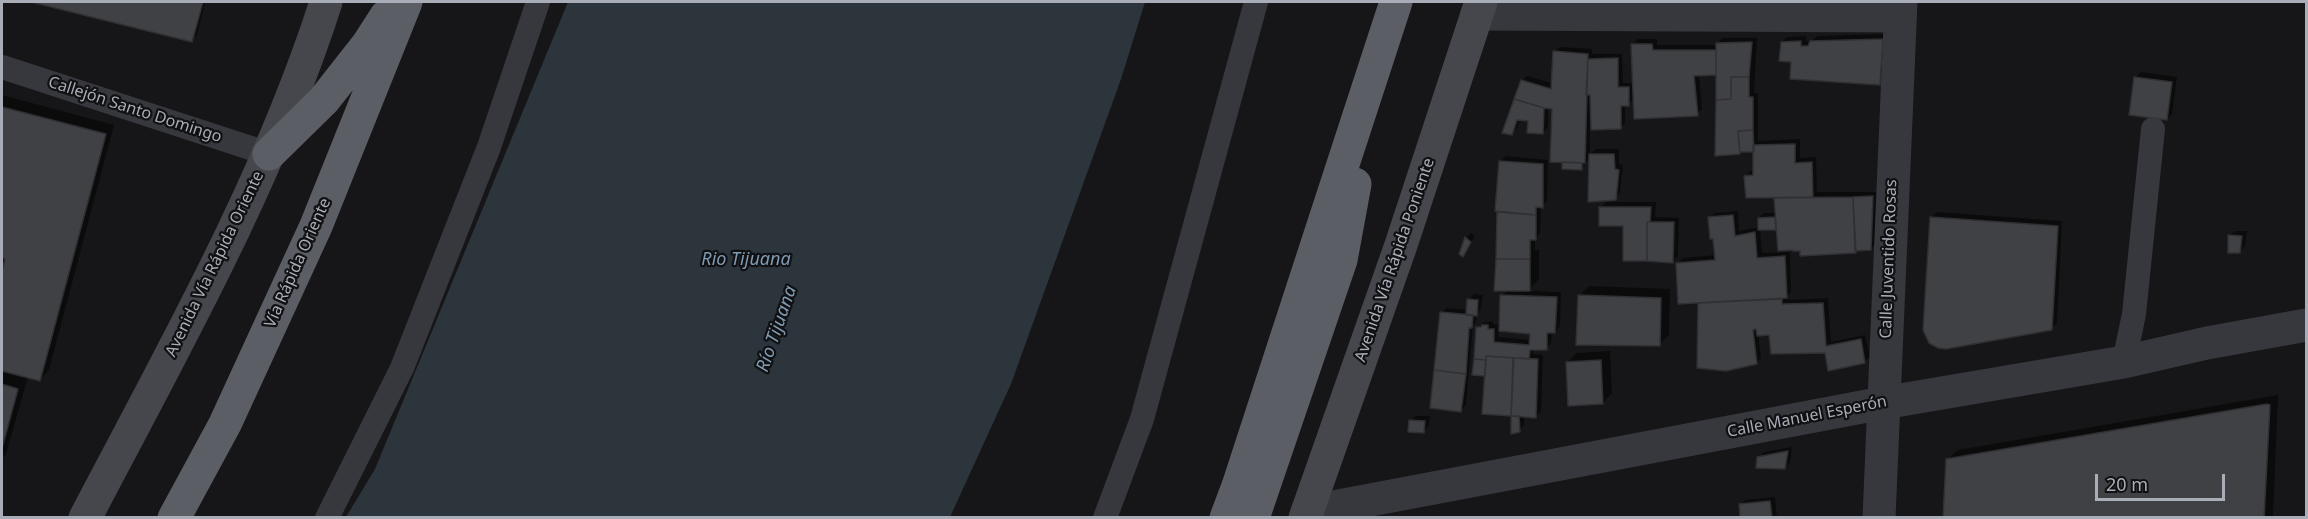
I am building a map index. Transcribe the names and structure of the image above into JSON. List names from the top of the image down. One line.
{"streets":{"highway":["Vía Rápida Oriente"],"main road":["Avenida Vía Rápida Poniente","Avenida Vía Rápida Oriente"],"street":["Calle Juventido Rosas","Calle Manuel Esperón"],"lane":["Callejón Santo Domingo"]},"crossings":[["Callejón Santo Domingo","Avenida Vía Rápida Oriente"],["Calle Juventido Rosas","Calle Manuel Esperón"],["Avenida Vía Rápida Poniente","Calle Manuel Esperón"]],"water":["Rio Tijuana","Río Tijuana"],"scale_bar":"20 m"}
